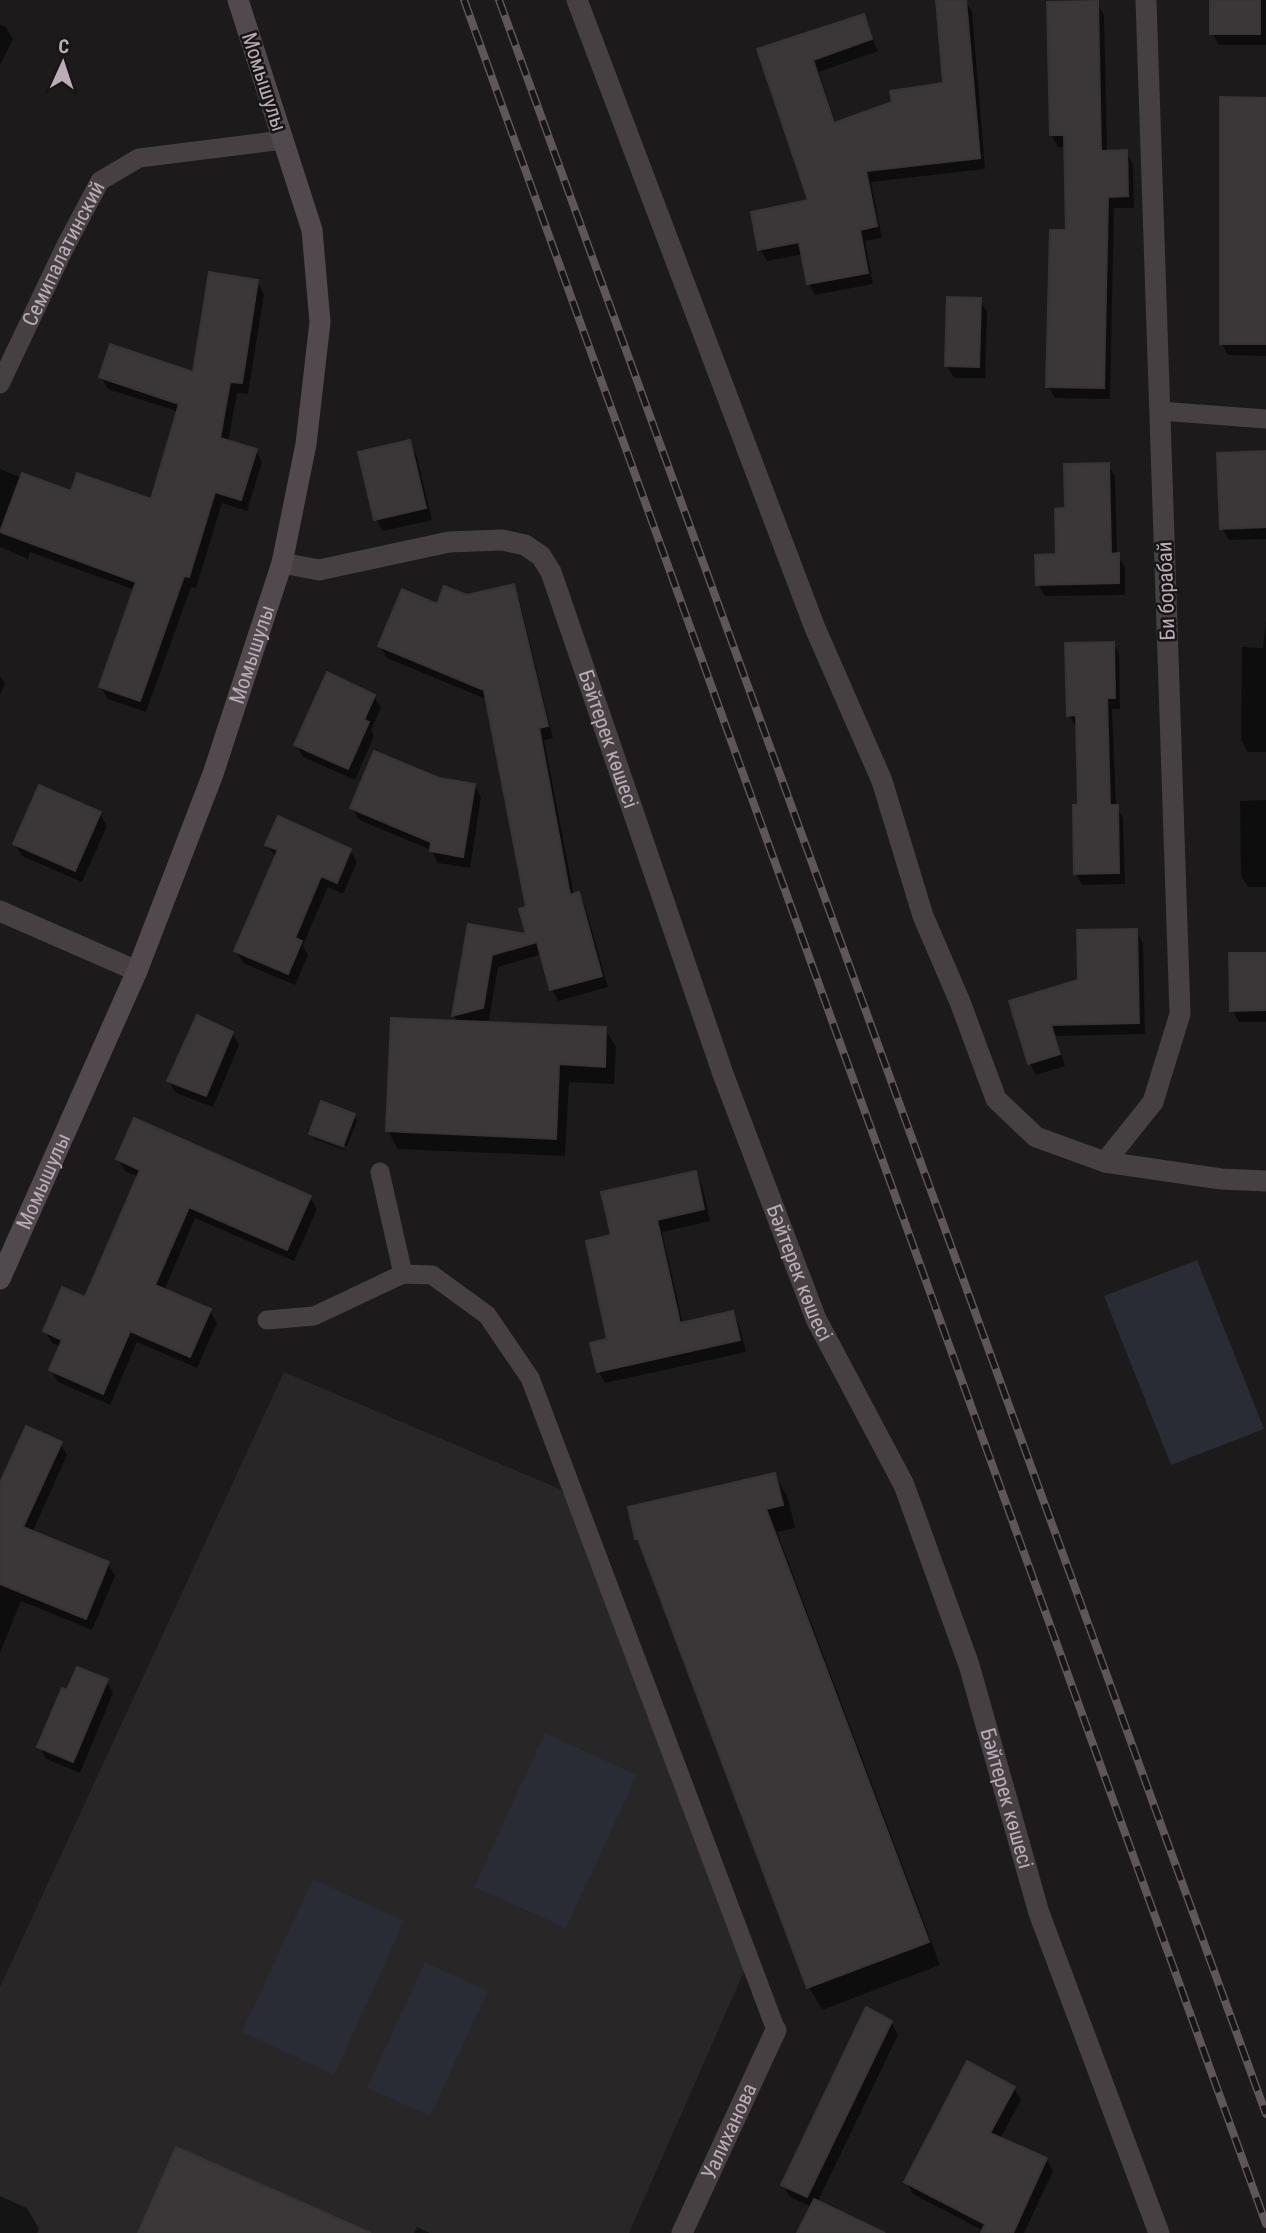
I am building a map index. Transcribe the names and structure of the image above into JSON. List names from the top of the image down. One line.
{"streets":{"main road":["Момышулы"],"street":["Би борабай","Бәйтерек көшесі","Уалиханова"],"lane":["Семипалатинский"]},"crossings":[["Момышулы","Семипалатинский"],["Момышулы","Бәйтерек көшесі"]],"north":"top"}
